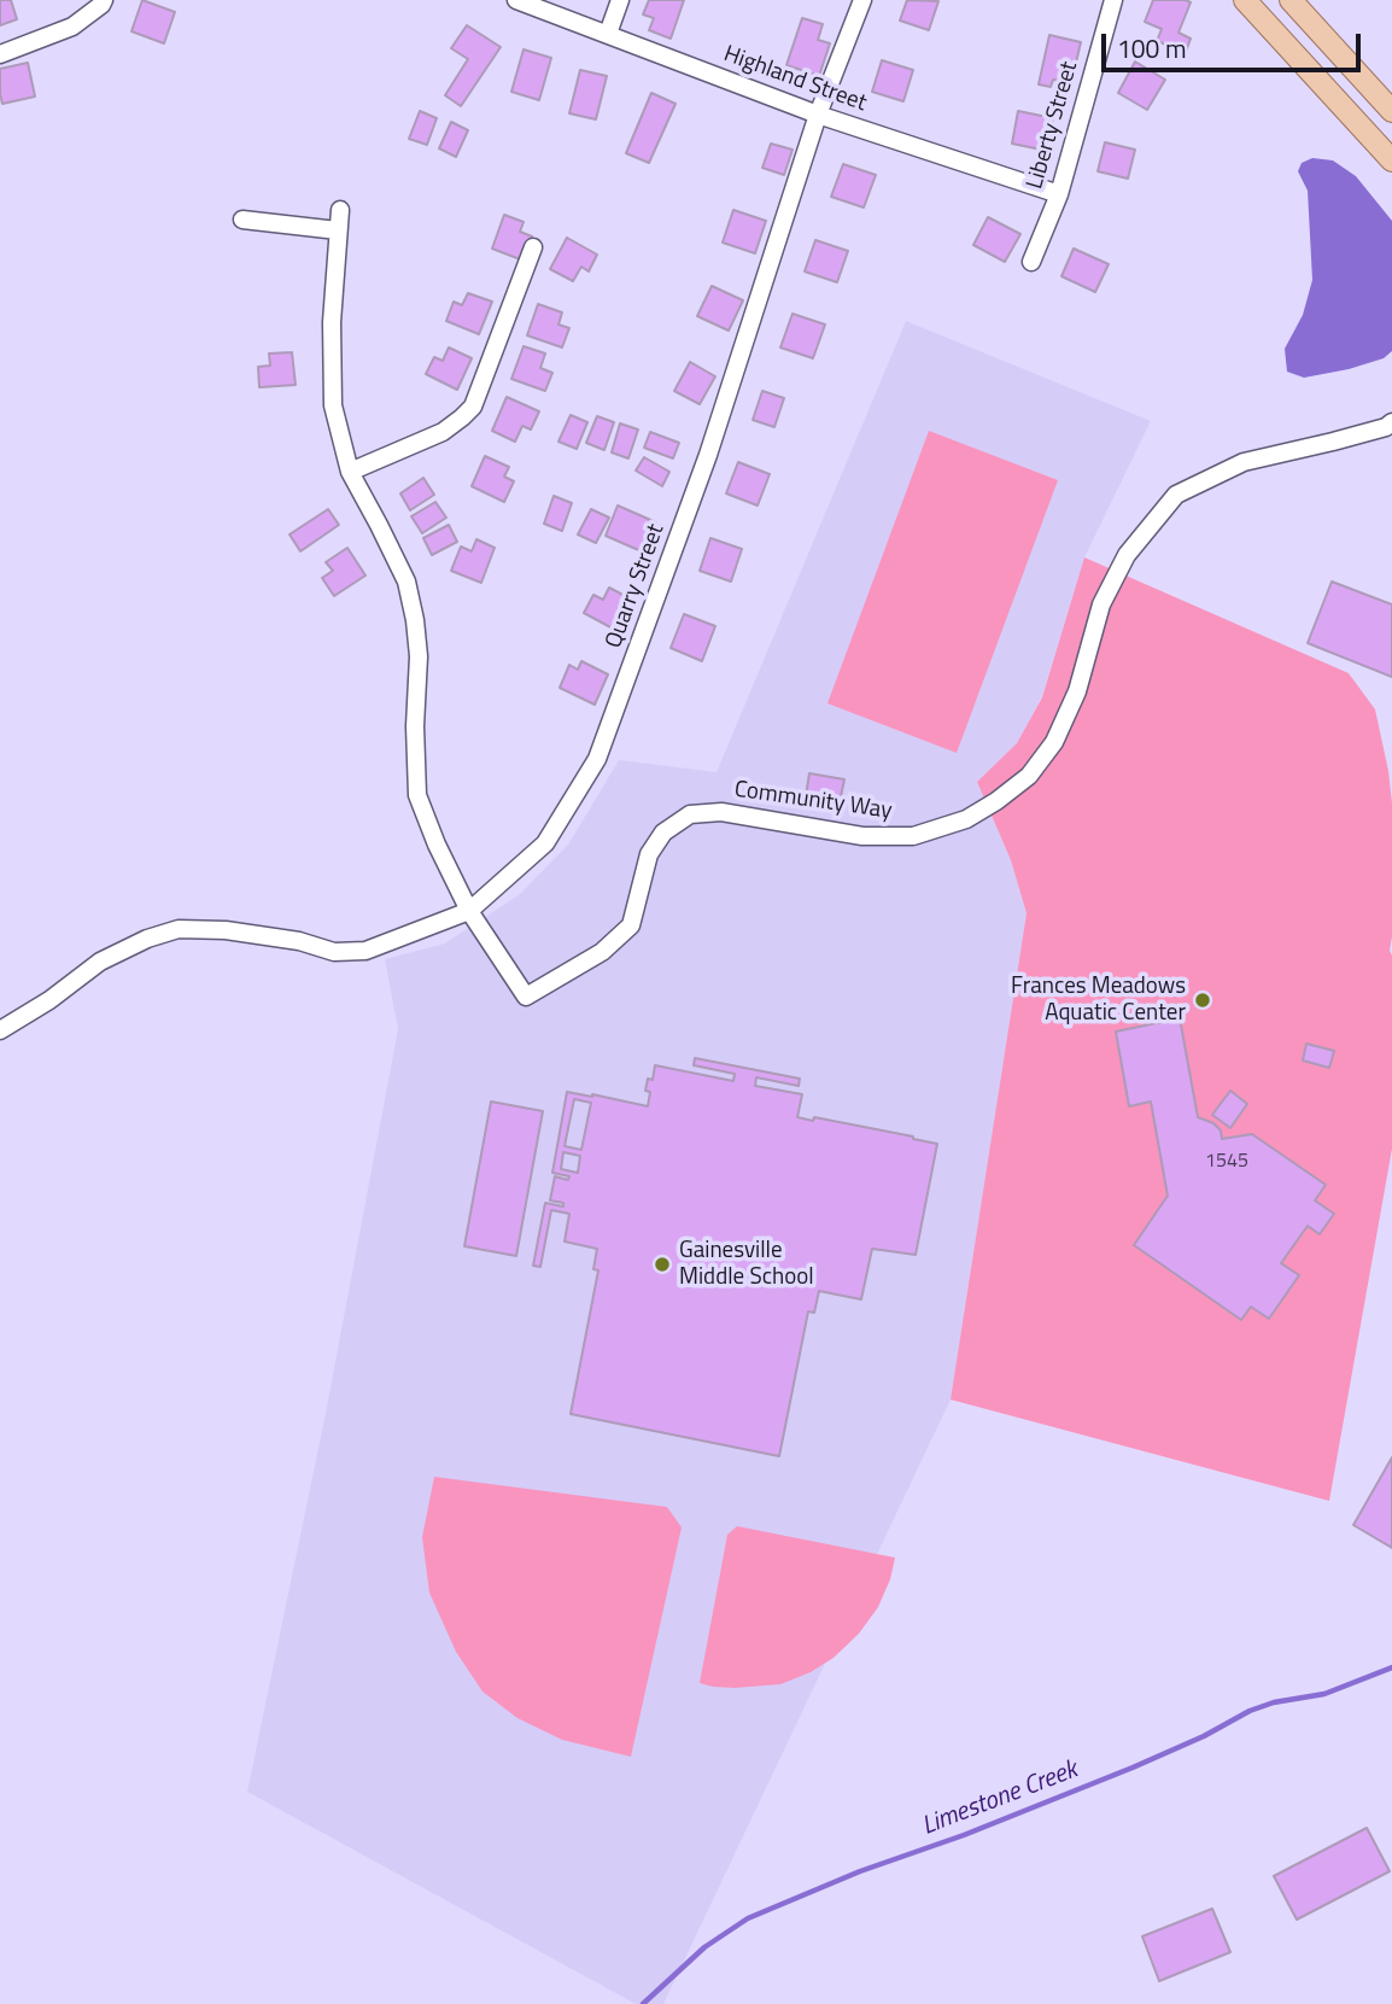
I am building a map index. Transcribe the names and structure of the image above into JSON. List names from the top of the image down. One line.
{"streets":{"street":["Highland Street","Liberty Street","Quarry Street","Community Way"]},"crossings":[["Highland Street","Liberty Street"],["Highland Street","Quarry Street"],["Quarry Street","Community Way"]],"water":["Limestone Creek"],"places":["Frances Meadows Aquatic Center","Gainesville Middle School"],"house_numbers":["1545"],"scale_bar":"100 m"}
